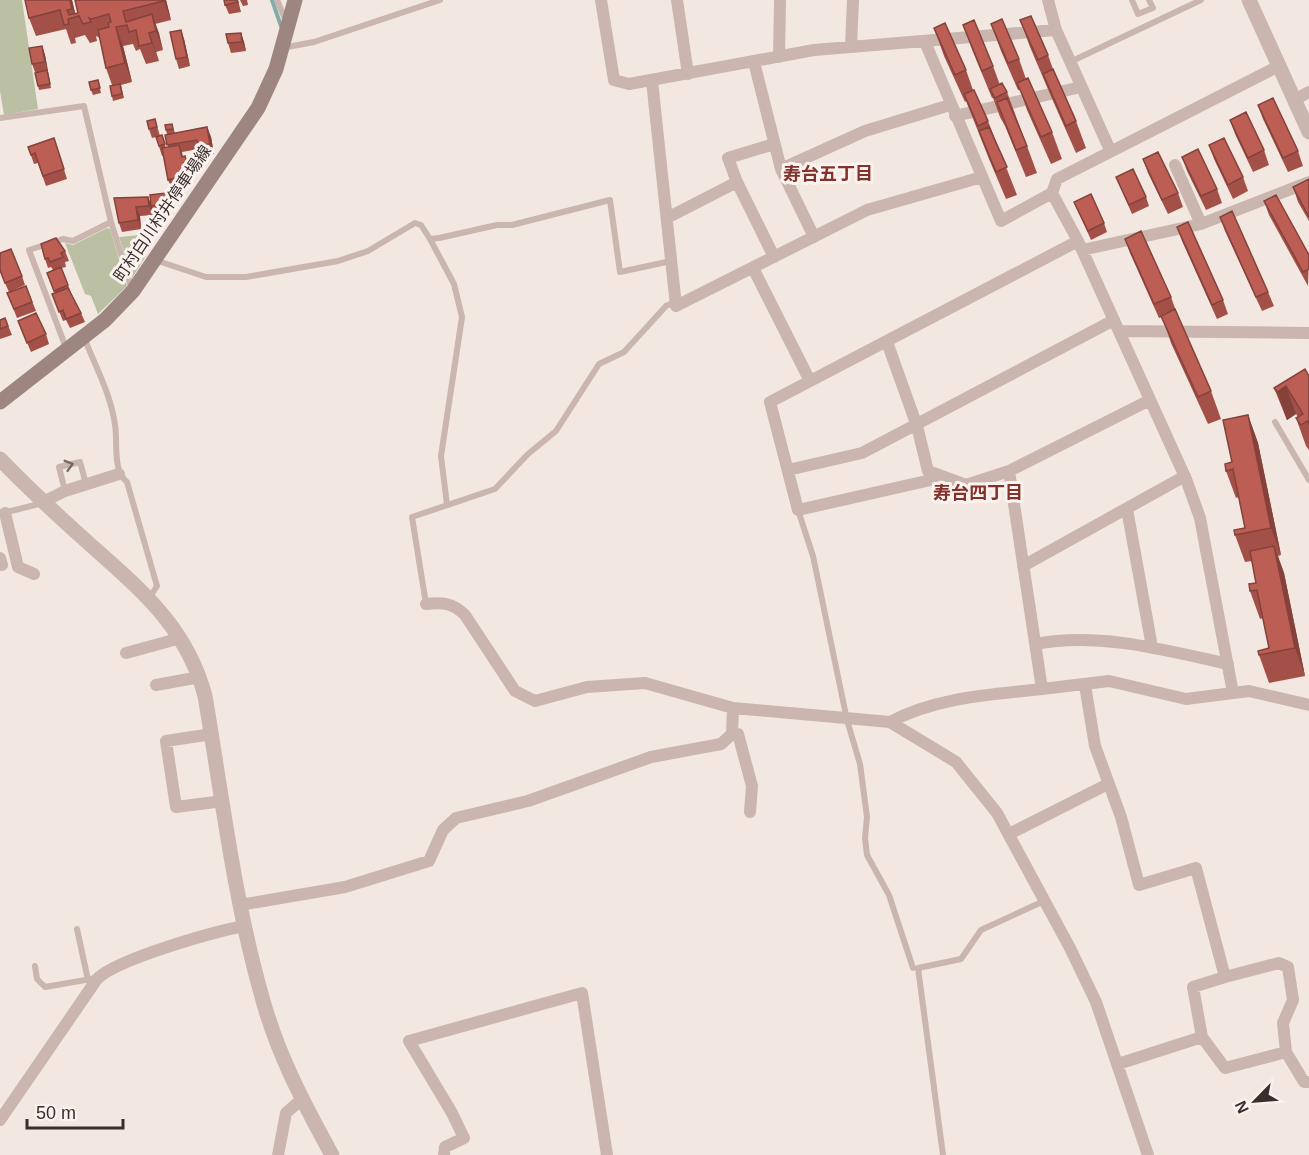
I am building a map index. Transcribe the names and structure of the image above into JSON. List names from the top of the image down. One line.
{"streets":{"main road":["町村白川村井停車場線"]},"districts":["寿台五丁目","寿台四丁目"],"scale_bar":"50 m","north":"bottom left"}
